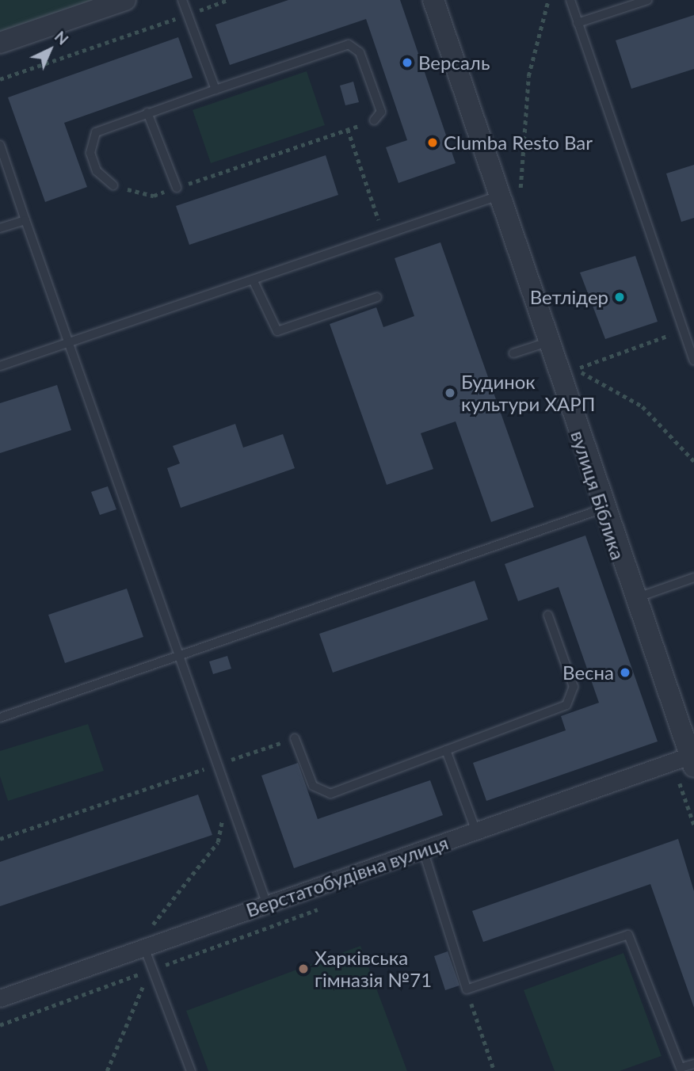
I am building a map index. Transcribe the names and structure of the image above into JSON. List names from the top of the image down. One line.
{"streets":{"street":["вулиця Біблика","Верстатобудівна вулиця"]},"crossings":[["вулиця Біблика","Верстатобудівна вулиця"]],"places":["Версаль","Clumba Resto Bar","Ветлідер","Будинок культури ХАРП","Весна","Харківська гімназія №71"],"north":"top right"}
